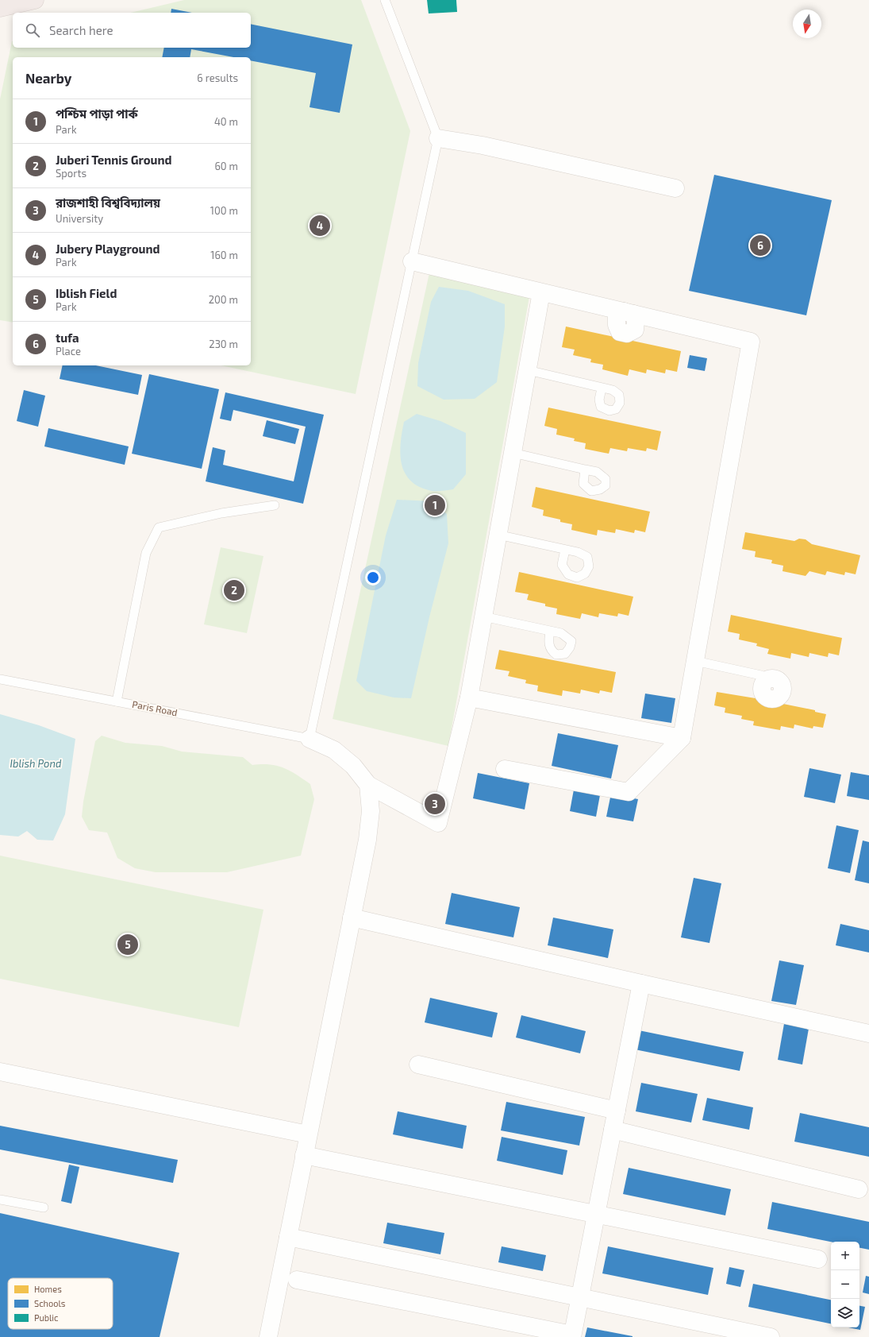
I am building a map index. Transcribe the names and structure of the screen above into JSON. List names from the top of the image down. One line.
{"streets":{"lane":["Paris Road"]},"water":["Iblish Pond"],"legend":["Homes","Schools","Public"],"north":"bottom","page":{"search":"Search here","heading":["Nearby","6 results"],"list":[{"mark":"1","name":"পশ্চিম পাড়া পার্ক","note":"Park","value":"40 m"},{"mark":"2","name":"Juberi Tennis Ground","note":"Sports","value":"60 m"},{"mark":"3","name":"রাজশাহী বিশ্ববিদ্যালয়","note":"University","value":"100 m"},{"mark":"4","name":"Jubery Playground","note":"Park","value":"160 m"},{"mark":"5","name":"Iblish Field","note":"Park","value":"200 m"},{"mark":"6","name":"tufa","note":"Place","value":"230 m"}],"pins":["4","6","1","2","3","5"],"map_buttons":["+","−"]}}
